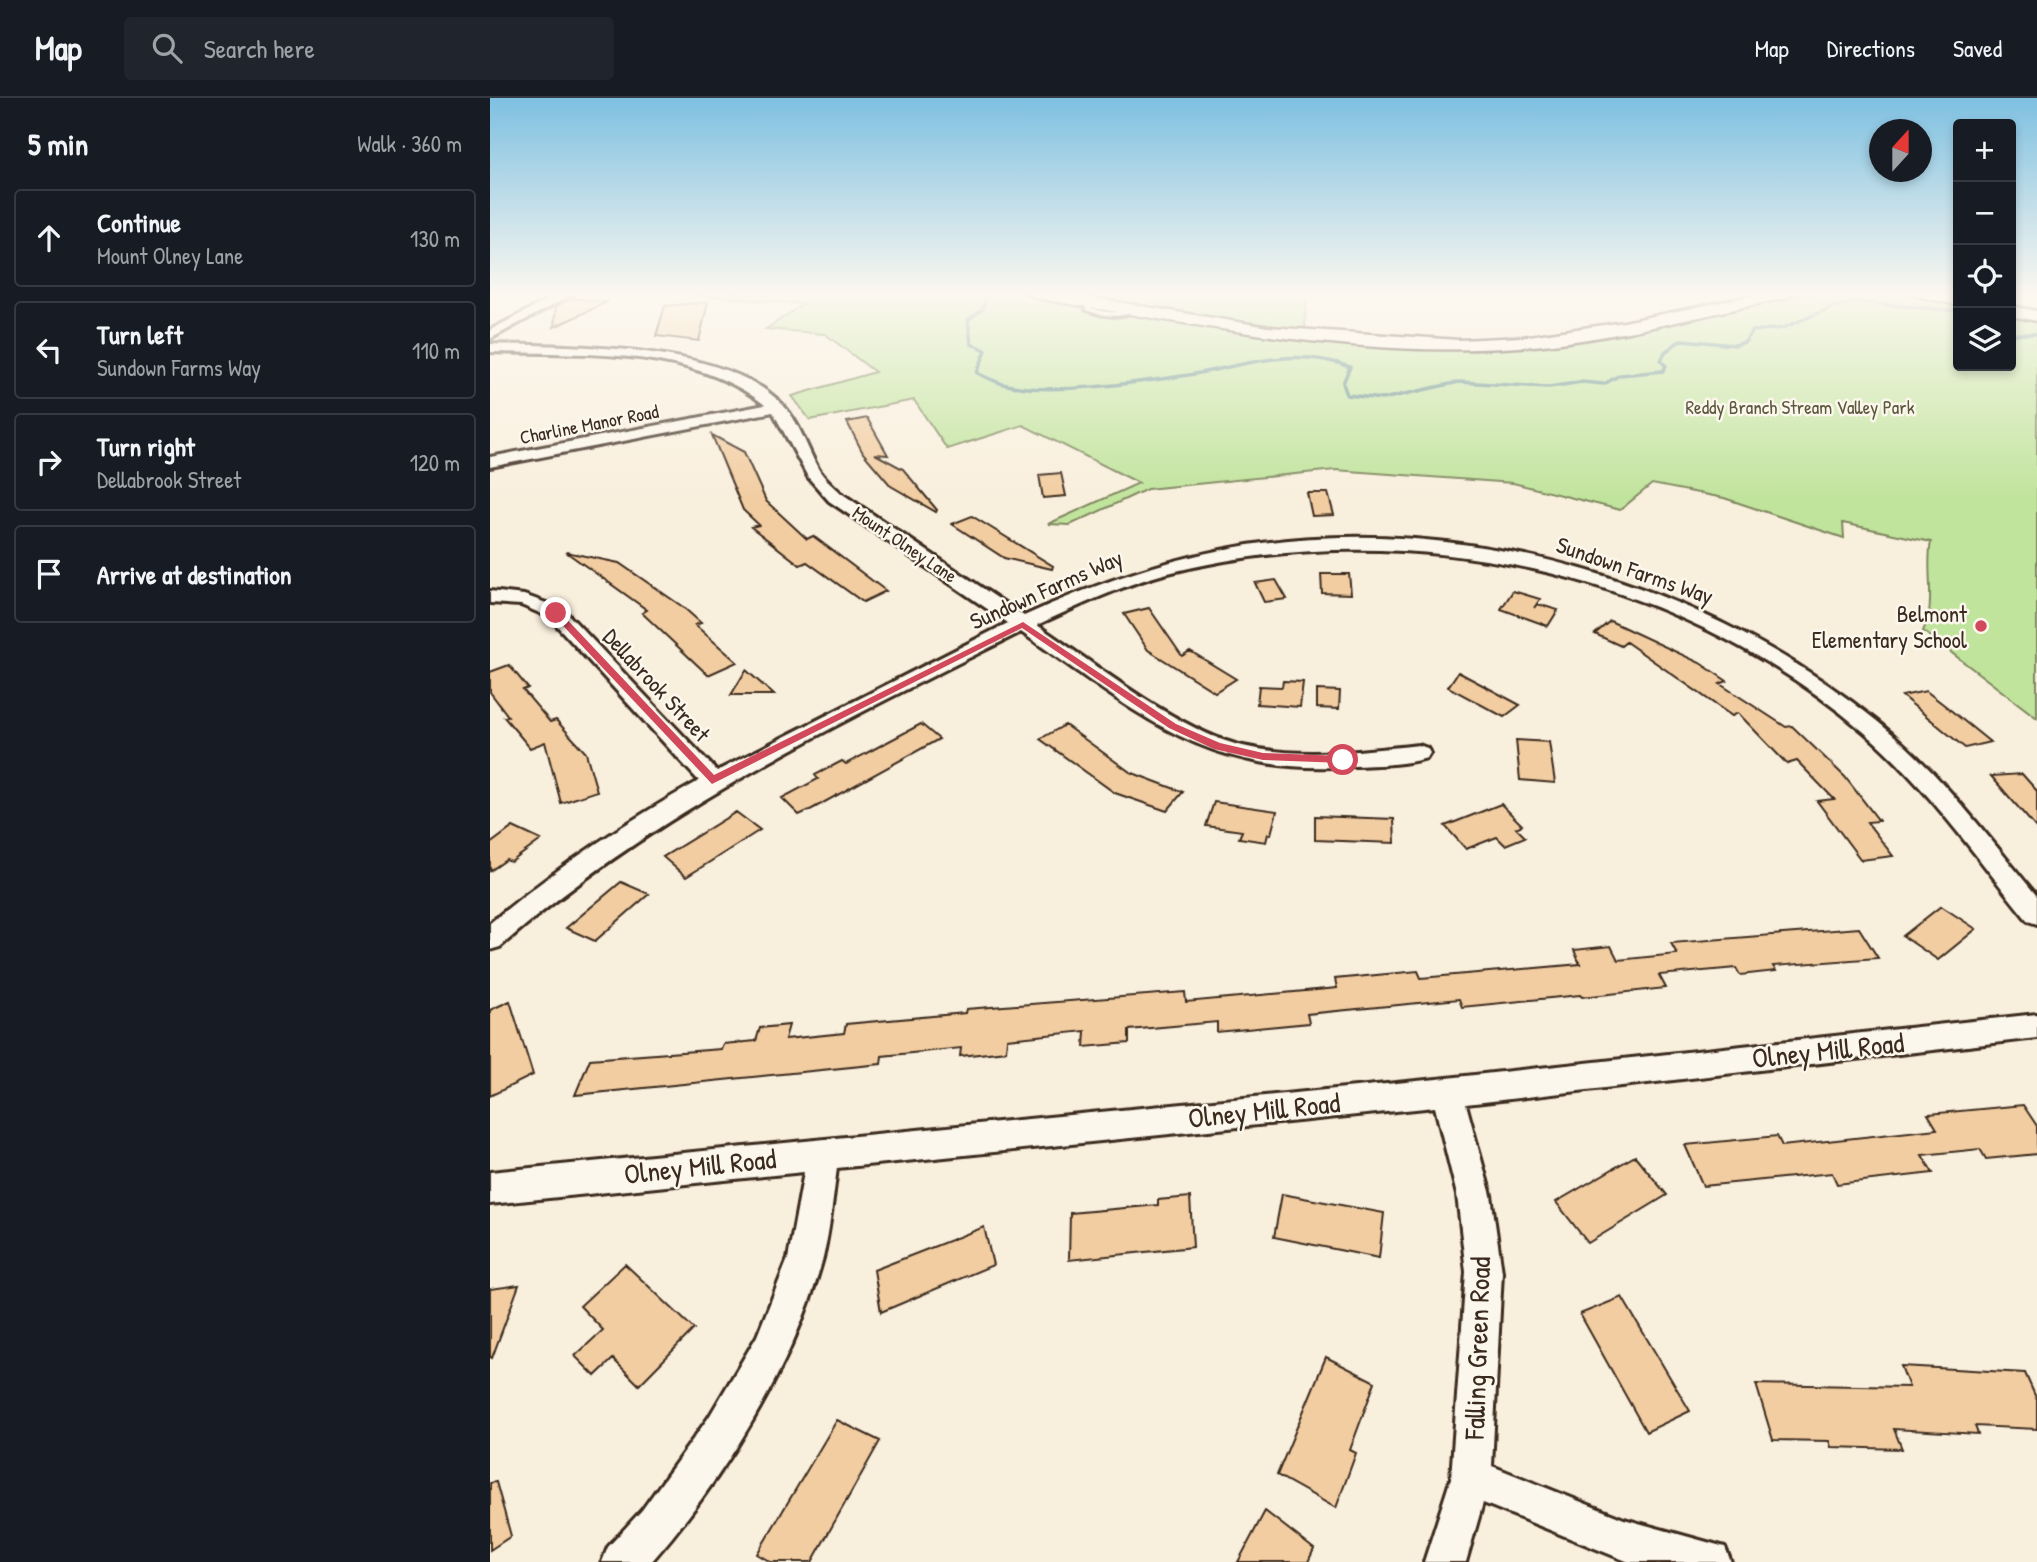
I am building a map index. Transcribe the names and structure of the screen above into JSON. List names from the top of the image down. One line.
{"streets":{"street":["Charline Manor Road","Mount Olney Lane","Sundown Farms Way","Dellabrook Street","Olney Mill Road","Falling Green Road"]},"crossings":[["Charline Manor Road","Mount Olney Lane"],["Mount Olney Lane","Sundown Farms Way"],["Sundown Farms Way","Dellabrook Street"],["Olney Mill Road","Falling Green Road"]],"parks":["Reddy Branch Stream Valley Park"],"places":["Belmont Elementary School"],"north":"top","page":{"header":"Map","search":"Search here","nav":["Map","Directions","Saved"],"heading":["5 min","Walk · 360 m"],"map_buttons":["+","−"],"list":[["Continue","Mount Olney Lane","130 m"],["Turn left","Sundown Farms Way","110 m"],["Turn right","Dellabrook Street","120 m"],"Arrive at destination"]}}
